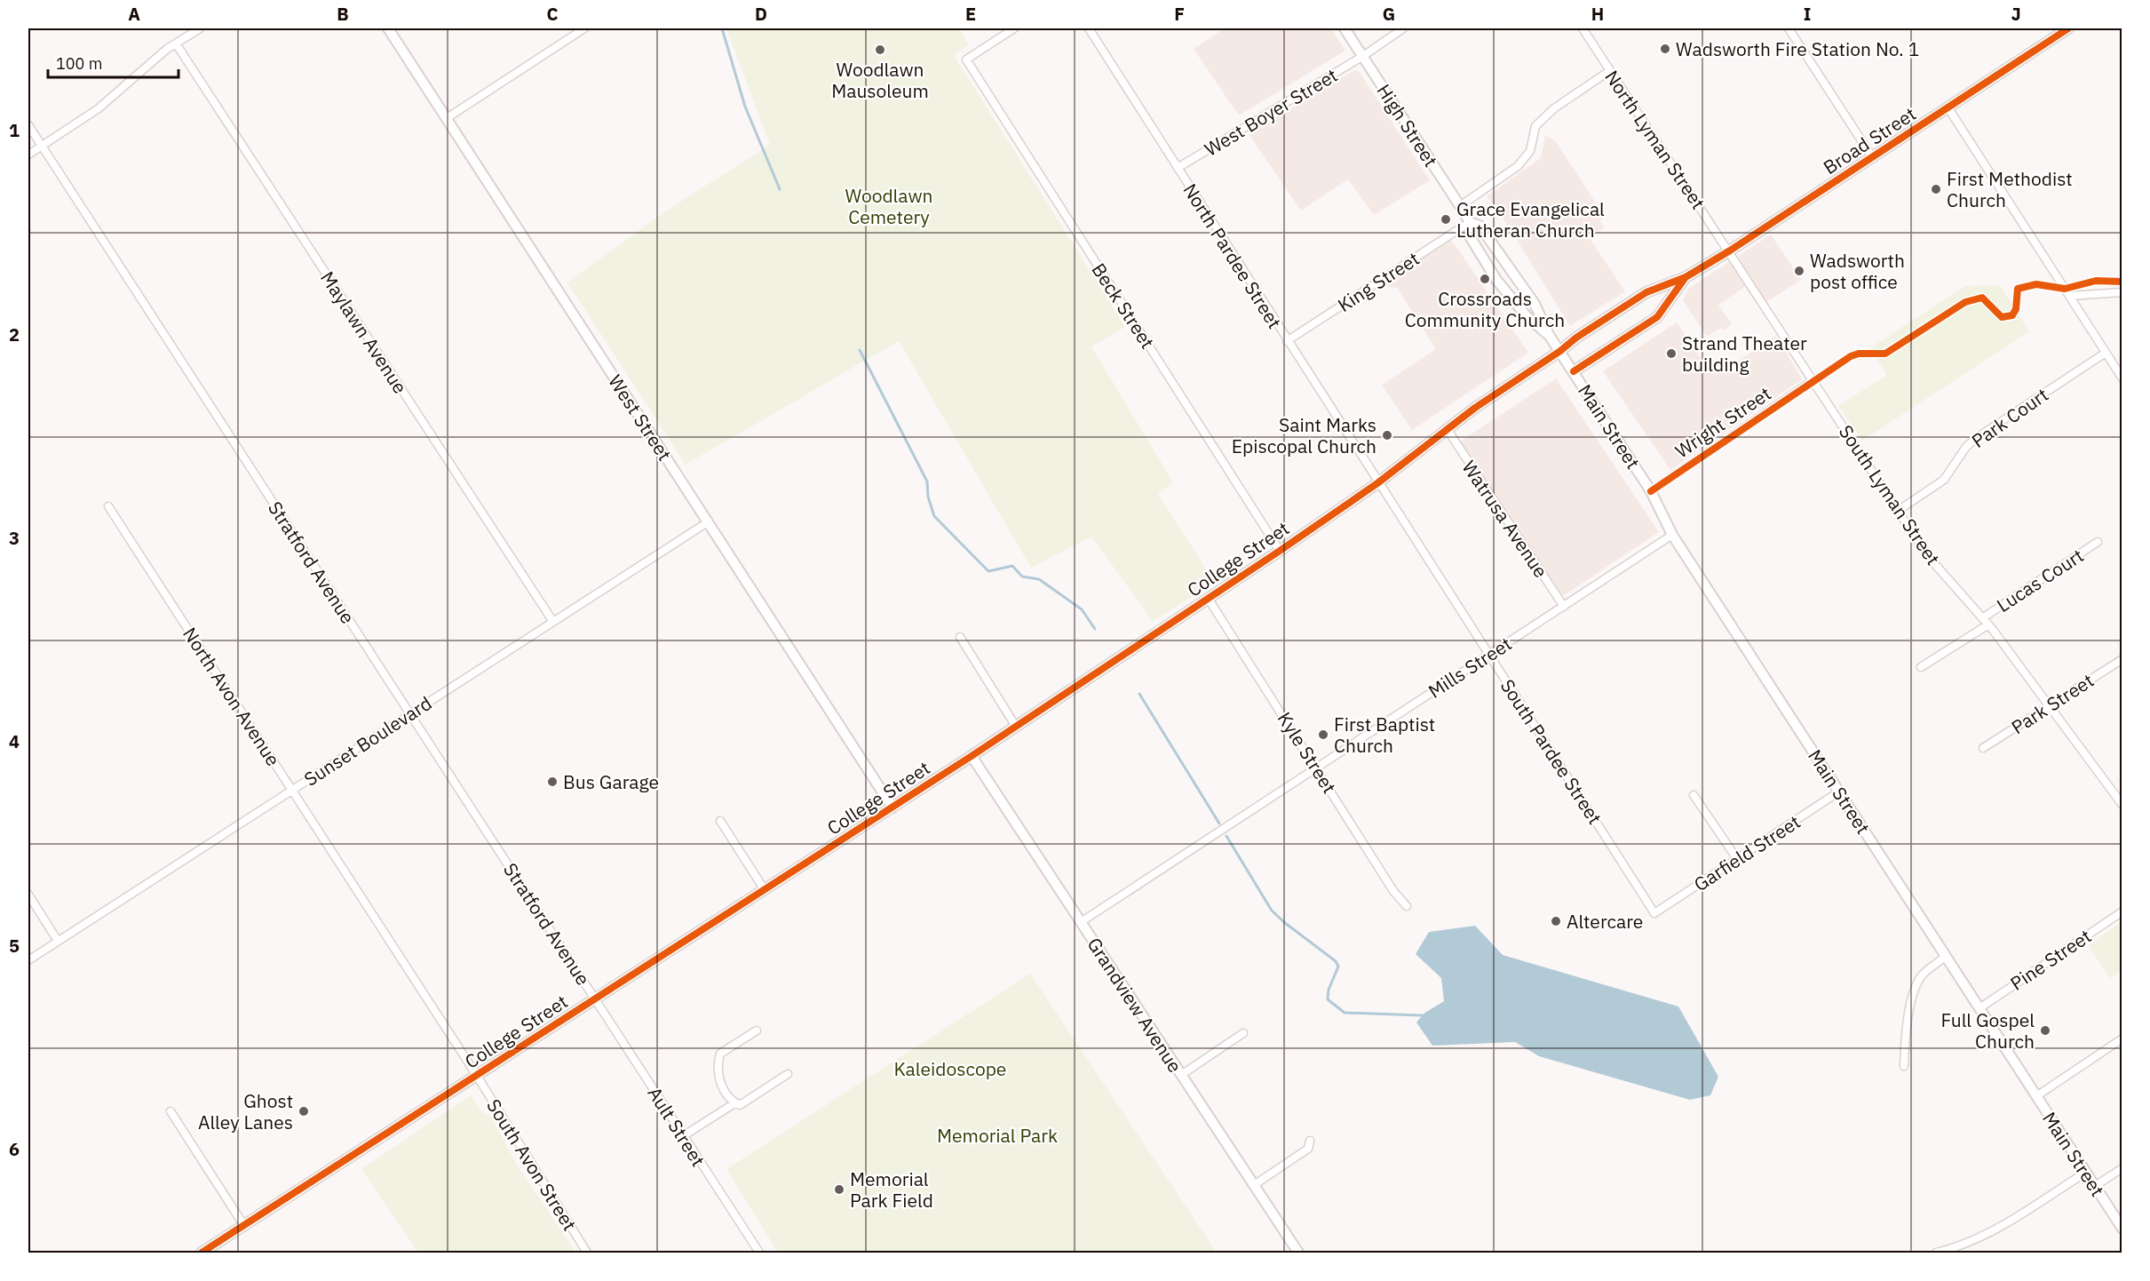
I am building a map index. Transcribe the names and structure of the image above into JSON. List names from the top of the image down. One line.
{"streets":{"main road":["High Street","Broad Street","West Street","Main Street","College Street","Grandview Avenue"],"street":["West Boyer Street","North Lyman Street","North Pardee Street","King Street","Beck Street","Maylawn Avenue","Park Court","Wright Street","South Lyman Street","Watrusa Avenue","Stratford Avenue","Lucas Court","Mills Street","North Avon Avenue","Park Street","Sunset Boulevard","South Pardee Street","Kyle Street","Garfield Street","Pine Street","Ault Street","South Avon Street"]},"crossings":[["West Boyer Street","High Street"],["West Boyer Street","North Pardee Street"],["High Street","Broad Street"],["High Street","King Street"],["High Street","Main Street"],["High Street","College Street"],["North Lyman Street","Broad Street"],["North Lyman Street","South Lyman Street"],["Broad Street","Main Street"],["Broad Street","South Lyman Street"],["Broad Street","College Street"],["North Pardee Street","King Street"],["North Pardee Street","College Street"],["North Pardee Street","South Pardee Street"],["Beck Street","College Street"],["Maylawn Avenue","Sunset Boulevard"],["West Street","College Street"],["West Street","Sunset Boulevard"],["Park Court","South Lyman Street"],["Wright Street","Main Street"],["Wright Street","South Lyman Street"],["Main Street","College Street"],["Main Street","Mills Street"],["Main Street","Garfield Street"],["Main Street","Pine Street"],["South Lyman Street","Lucas Court"],["South Lyman Street","Park Street"],["Watrusa Avenue","College Street"],["Watrusa Avenue","Mills Street"],["College Street","Stratford Avenue"],["College Street","North Avon Avenue"],["College Street","South Pardee Street"],["College Street","Kyle Street"],["College Street","Grandview Avenue"],["College Street","Ault Street"],["College Street","South Avon Street"],["Stratford Avenue","Sunset Boulevard"],["Stratford Avenue","Ault Street"],["Mills Street","South Pardee Street"],["Mills Street","Kyle Street"],["Mills Street","Grandview Avenue"],["North Avon Avenue","Sunset Boulevard"],["North Avon Avenue","South Avon Street"],["South Pardee Street","Garfield Street"]],"parks":["Woodlawn Cemetery","Kaleidoscope","Memorial Park"],"places":["Wadsworth Fire Station No. 1","Woodlawn Mausoleum","First Methodist Church","Grace Evangelical Lutheran Church","Wadsworth post office","Crossroads Community Church","Strand Theater building","Saint Marks Episcopal Church","First Baptist Church","Bus Garage","Altercare","Full Gospel Church","Ghost Alley Lanes","Memorial Park Field"],"scale_bar":"100 m","grid":{"columns":["A","B","C","D","E","F","G","H","I","J"],"rows":["1","2","3","4","5","6"]}}
